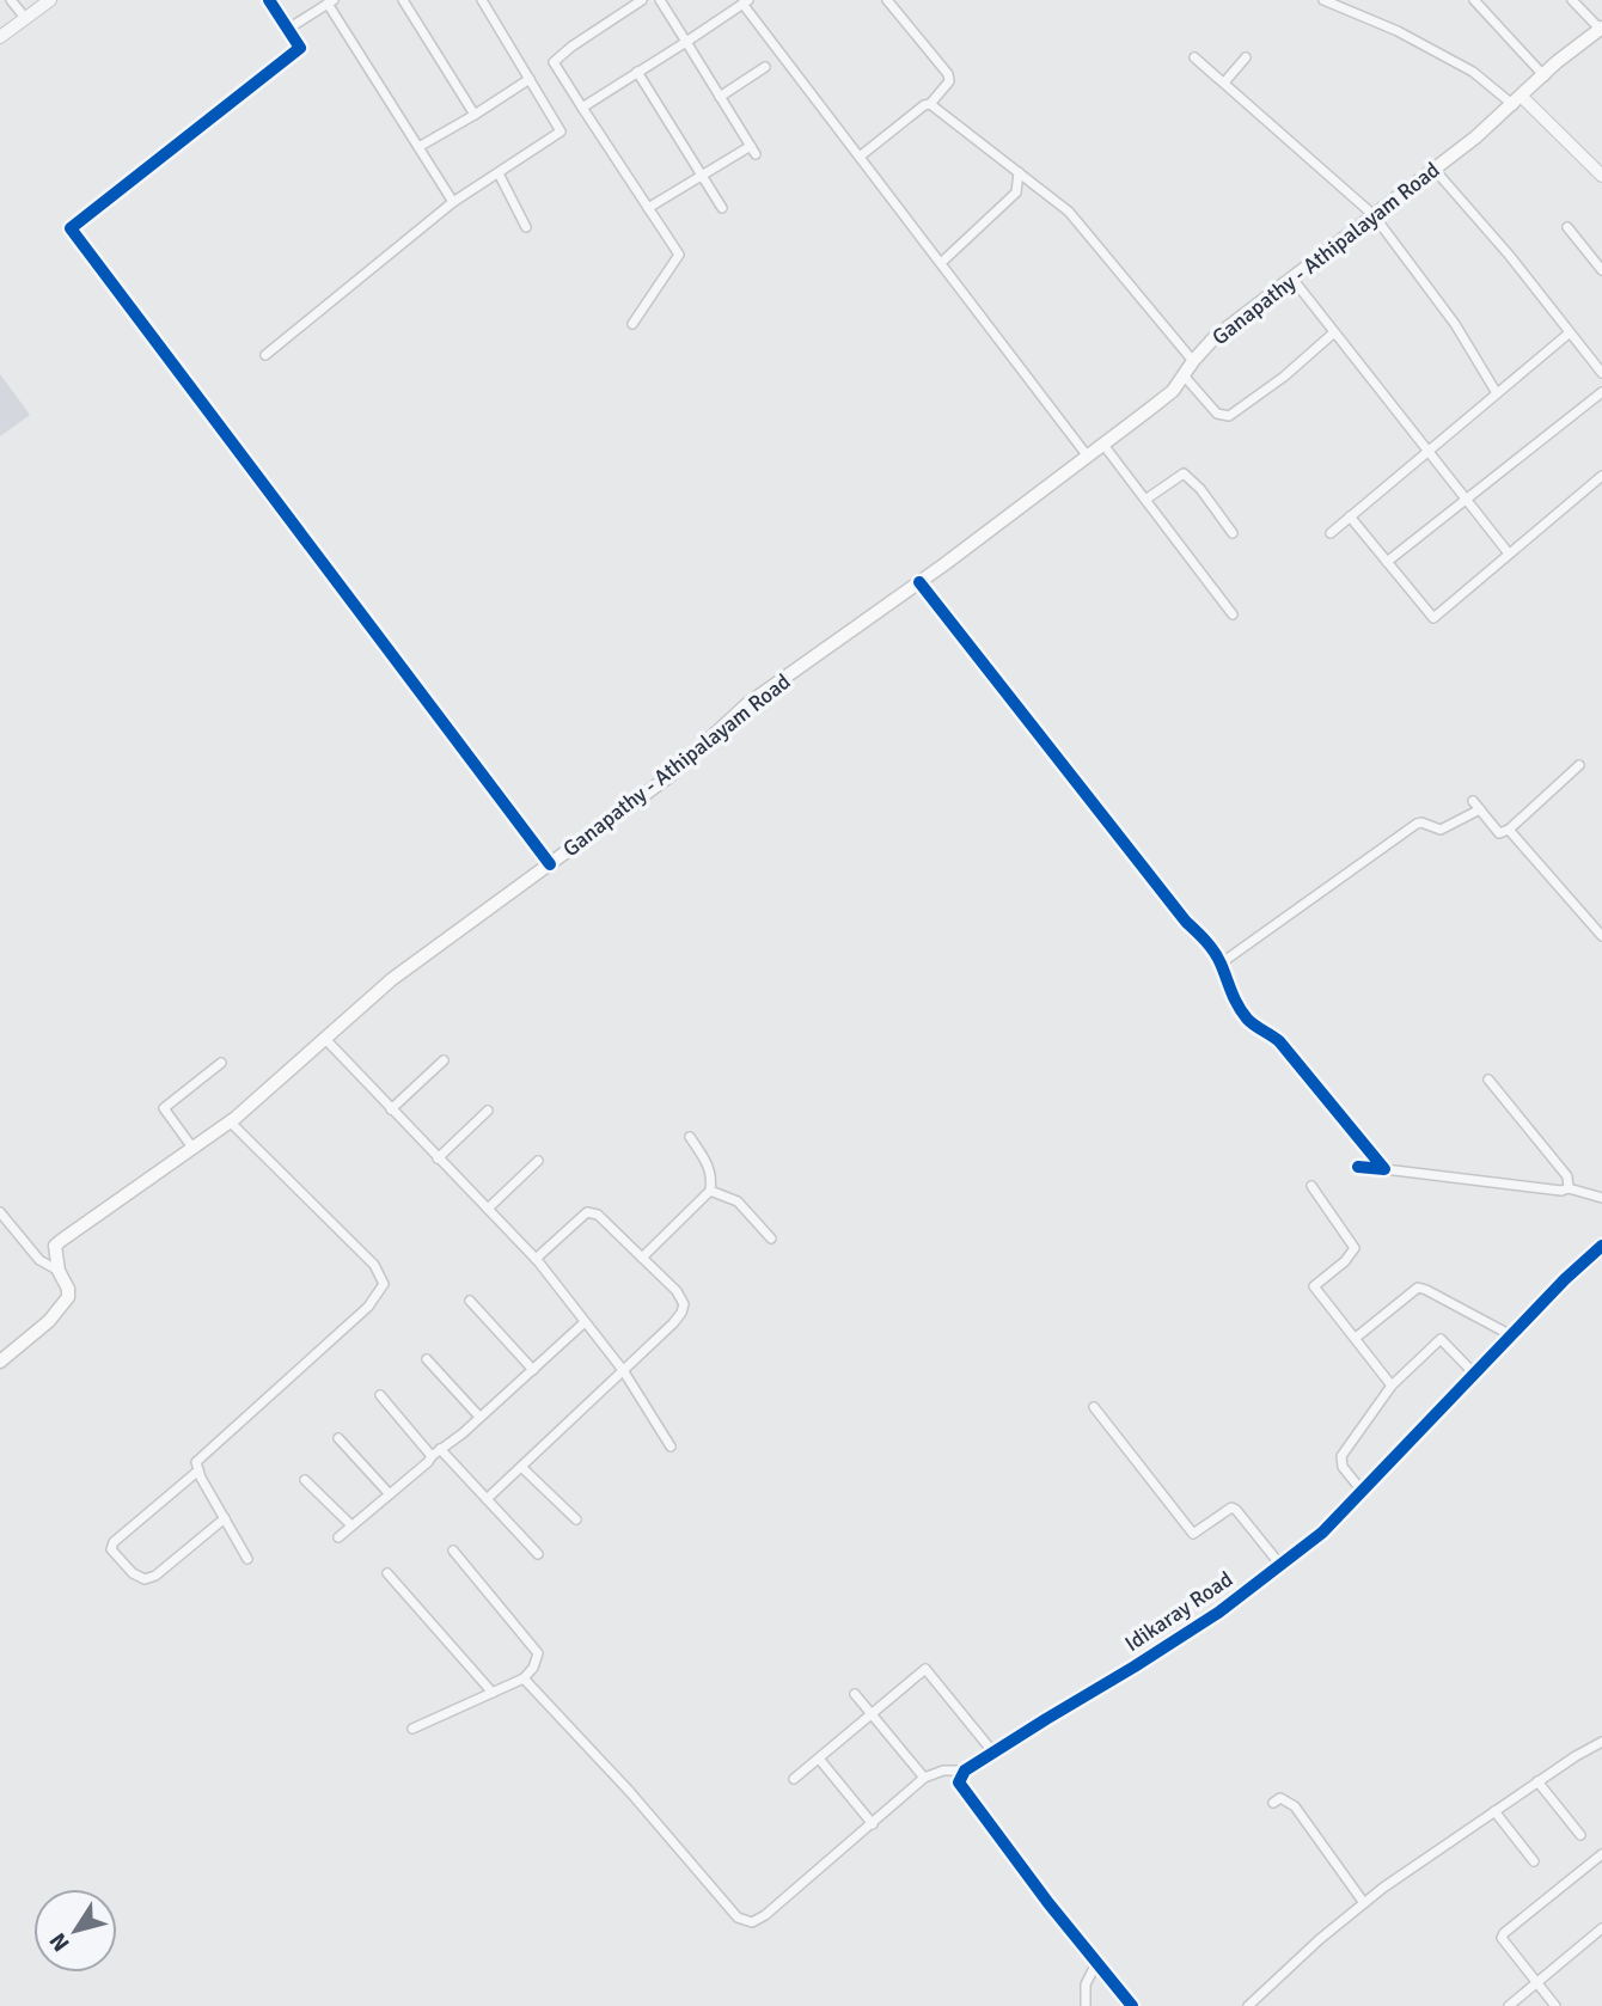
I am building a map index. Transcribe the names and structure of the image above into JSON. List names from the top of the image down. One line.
{"streets":{"main road":["Ganapathy - Athipalayam Road"],"street":["Idikaray Road"]},"north":"bottom left"}
